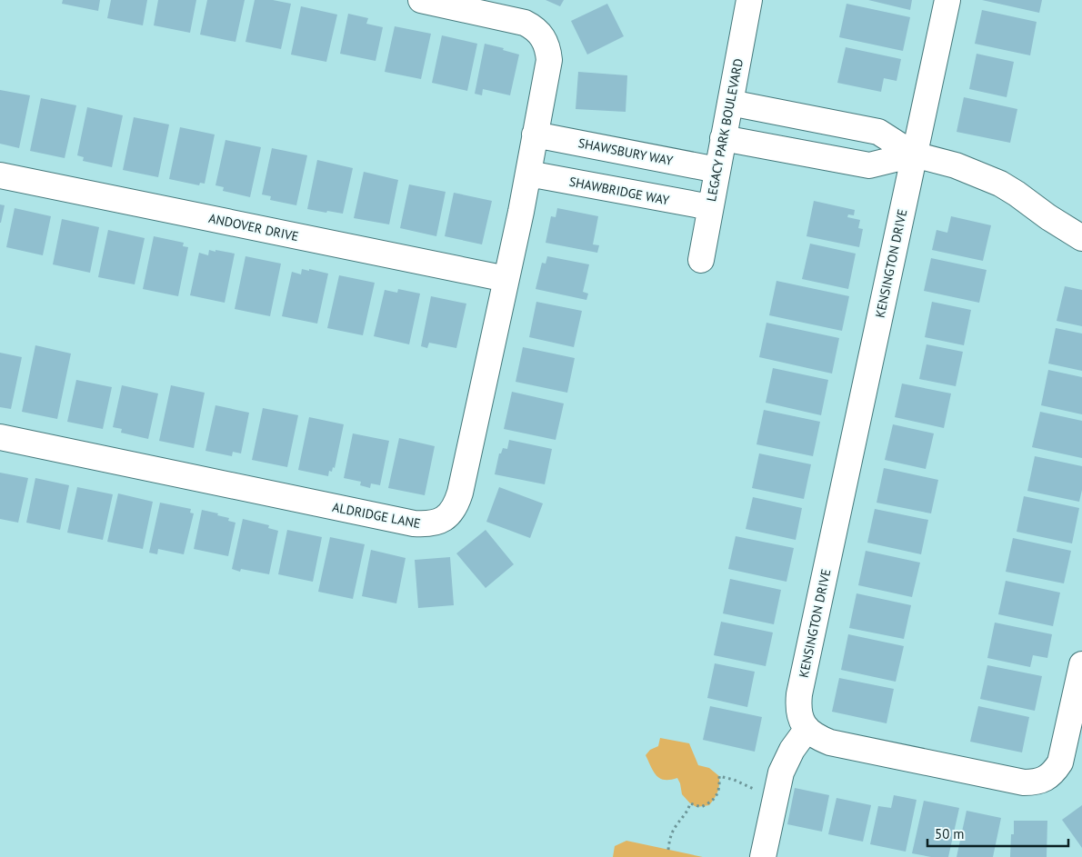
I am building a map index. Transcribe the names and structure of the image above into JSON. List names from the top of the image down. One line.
{"streets":{"street":["LEGACY PARK BOULEVARD","SHAWSBURY WAY","SHAWBRIDGE WAY","ANDOVER DRIVE","KENSINGTON DRIVE","ALDRIDGE LANE"]},"crossings":[["LEGACY PARK BOULEVARD","SHAWSBURY WAY"],["LEGACY PARK BOULEVARD","SHAWBRIDGE WAY"],["SHAWSBURY WAY","ALDRIDGE LANE"],["SHAWBRIDGE WAY","ALDRIDGE LANE"],["ANDOVER DRIVE","ALDRIDGE LANE"]],"scale_bar":"50 m"}
